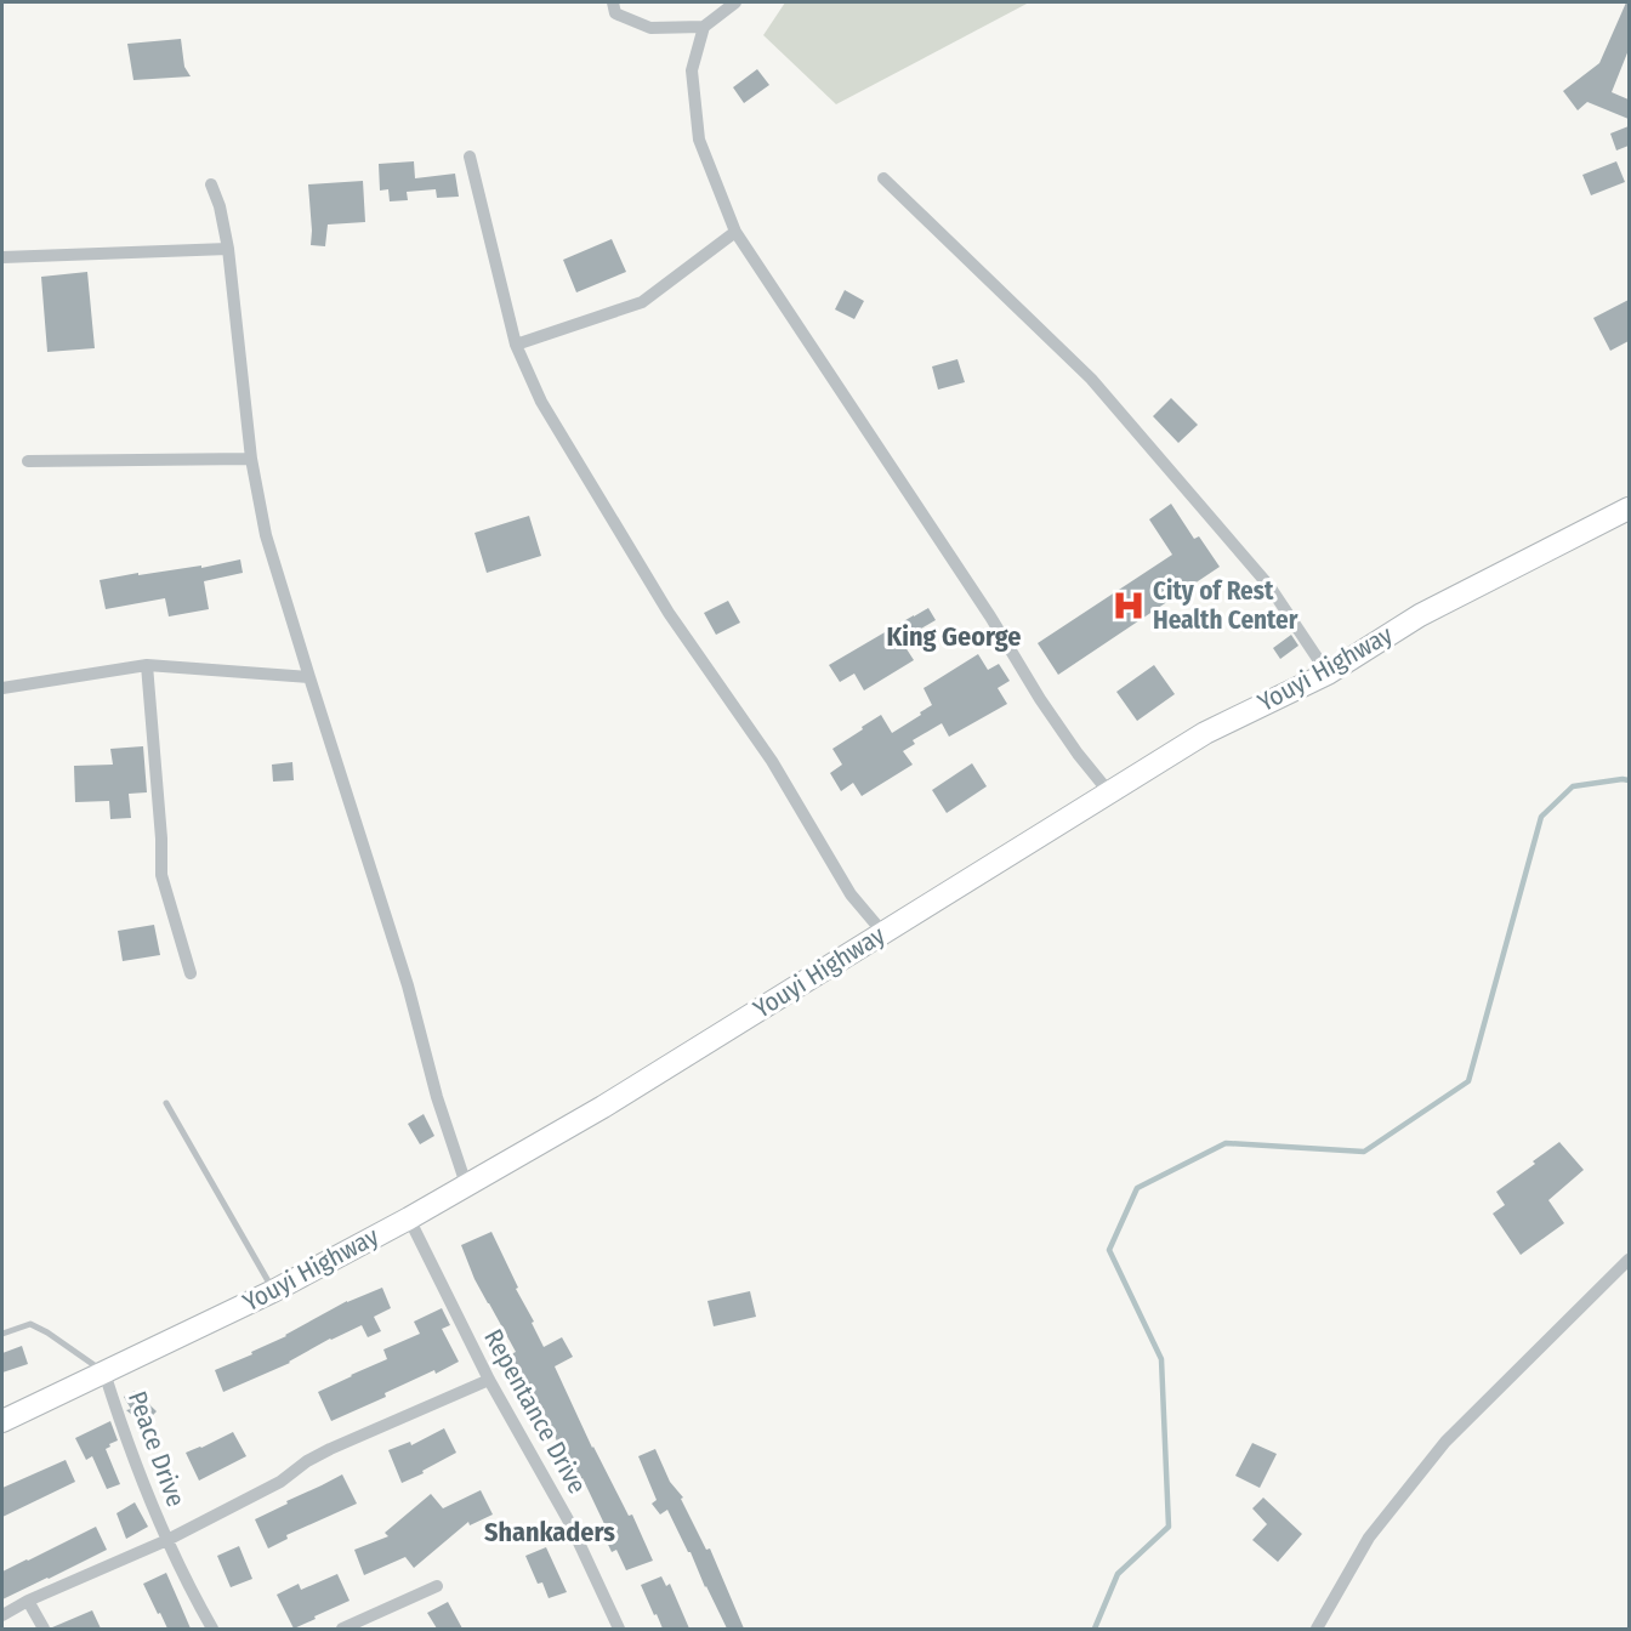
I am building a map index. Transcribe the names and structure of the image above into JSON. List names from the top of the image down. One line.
{"streets":{"main road":["Youyi Highway"],"street":["Repentance Drive","Peace Drive"]},"crossings":[["Youyi Highway","Repentance Drive"],["Youyi Highway","Peace Drive"]],"districts":["King George","Shankaders"],"places":{"hospital":["City of Rest Health Center"]}}
